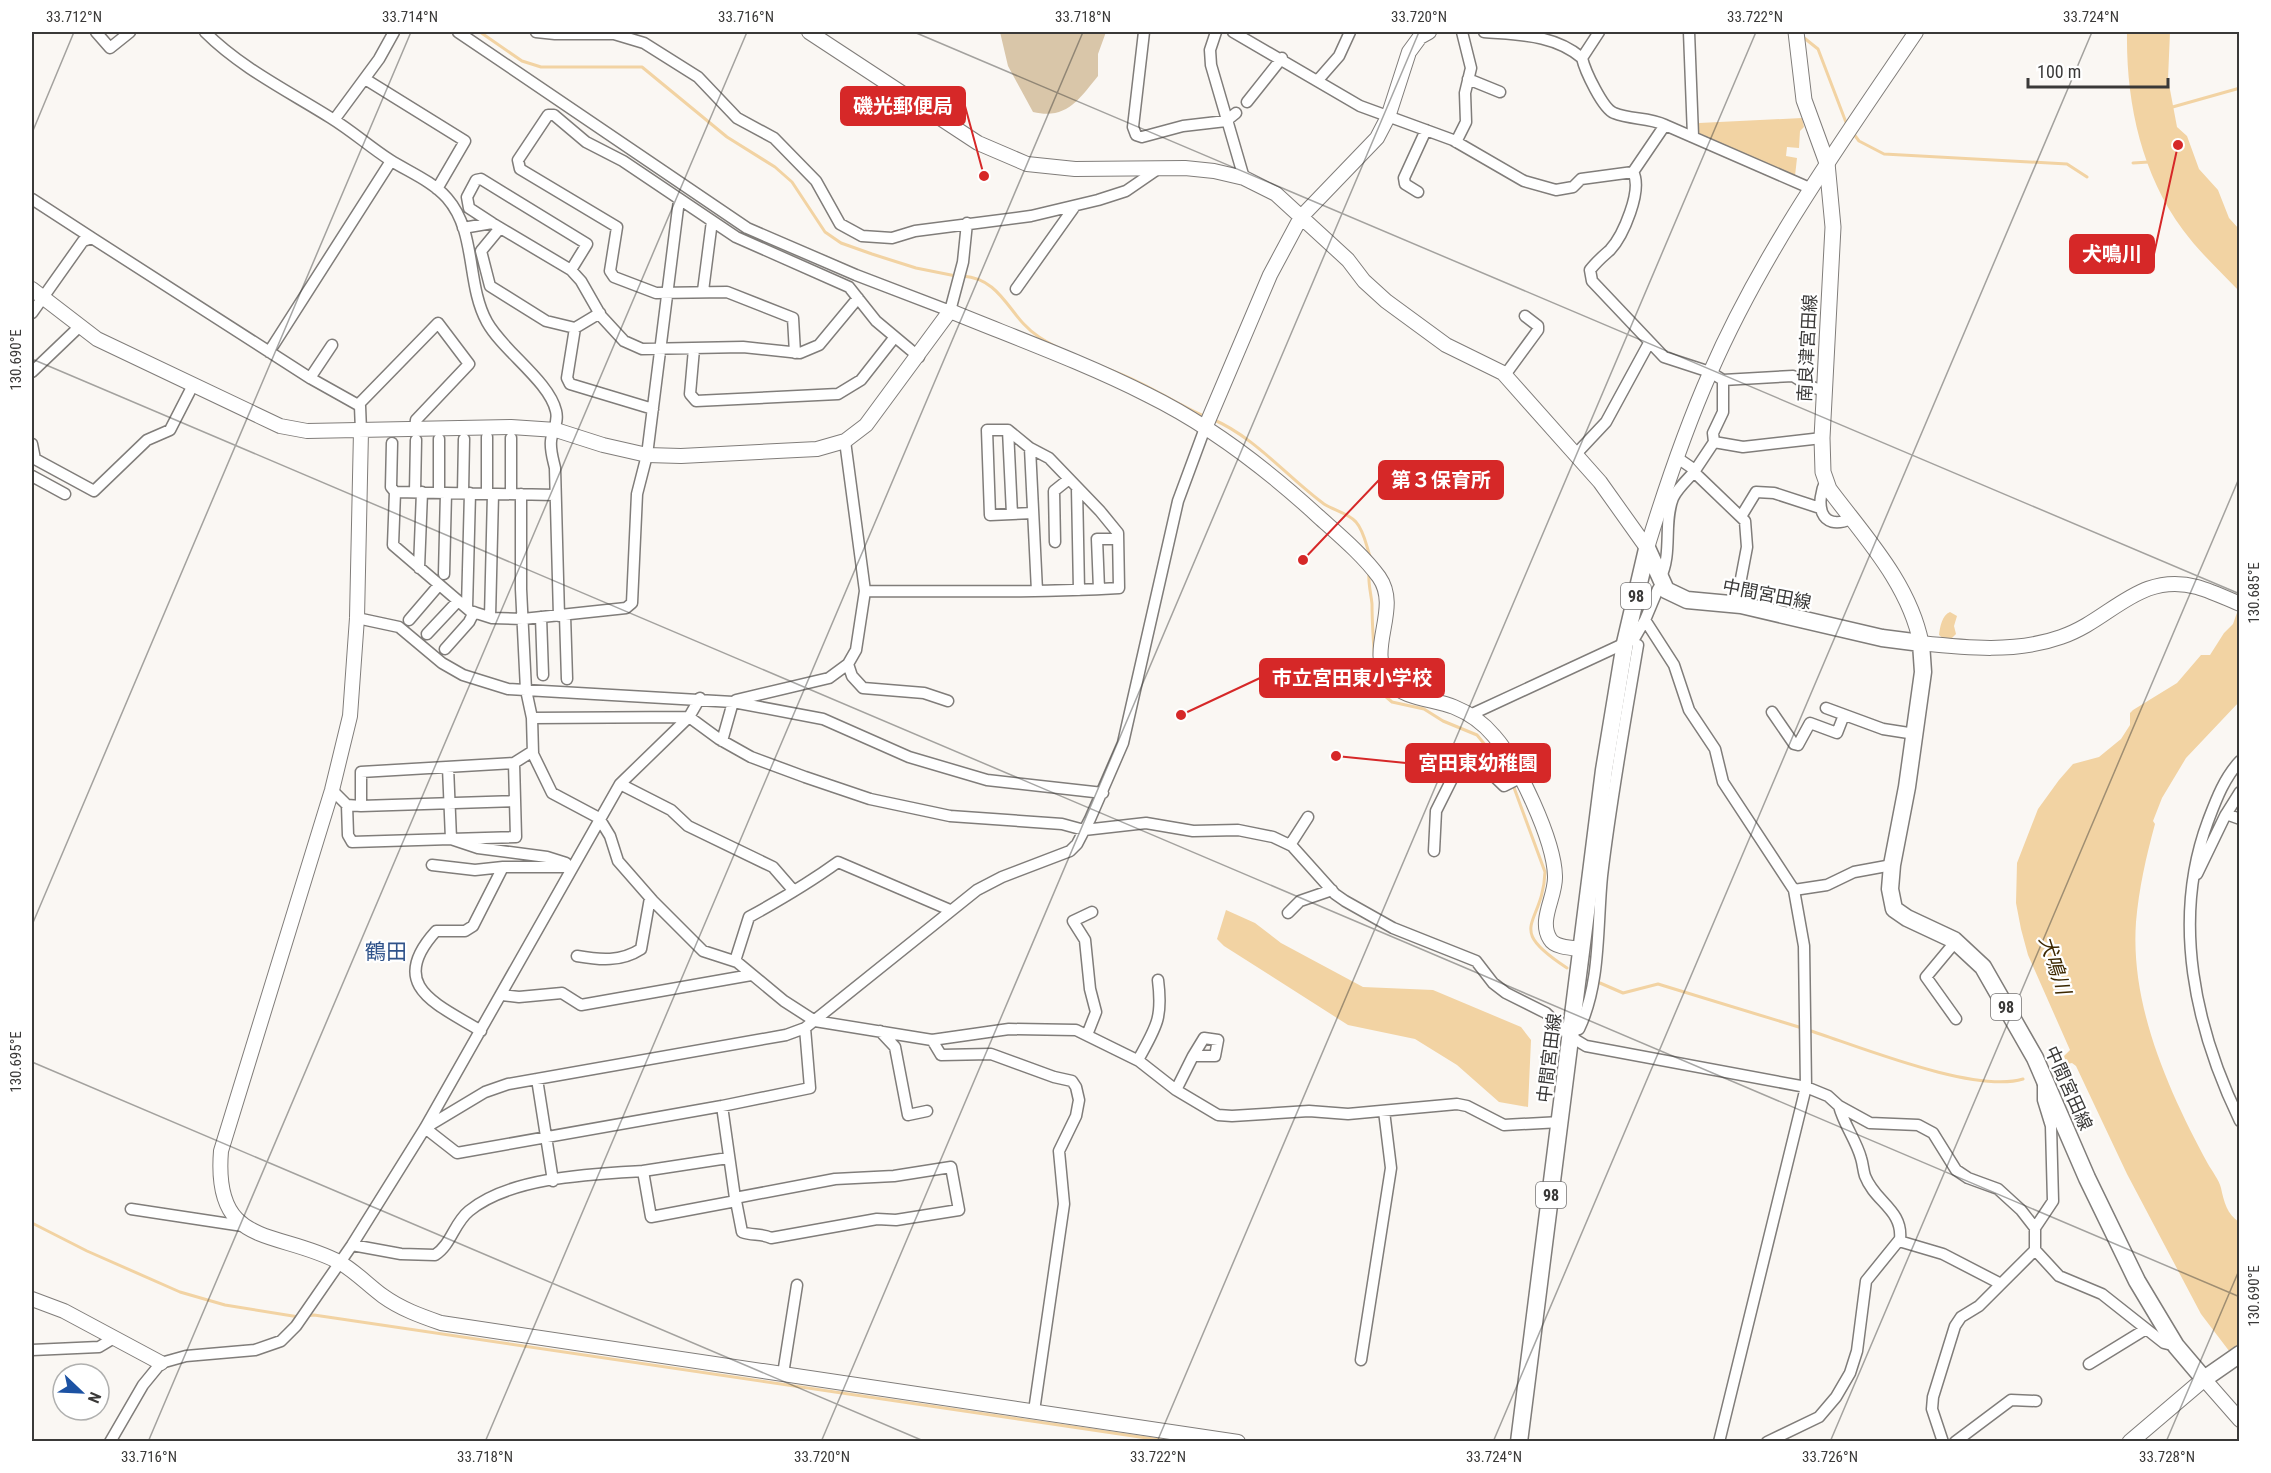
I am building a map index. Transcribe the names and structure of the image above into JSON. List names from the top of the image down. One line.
{"streets":{"main road":["南良津宮田線","中間宮田線","98"]},"crossings":[["南良津宮田線","中間宮田線"]],"districts":["鶴田"],"water":["犬鳴川"],"places":["犬鳴川","磯光郵便局","第３保育所","市立宮田東小学校","宮田東幼稚園"],"scale_bar":"100 m","north":"bottom right","coordinates":["33.712°N","33.714°N","33.716°N","33.718°N","33.720°N","33.722°N","33.724°N","130.690°E","130.685°E","130.695°E","33.726°N","33.728°N"]}
